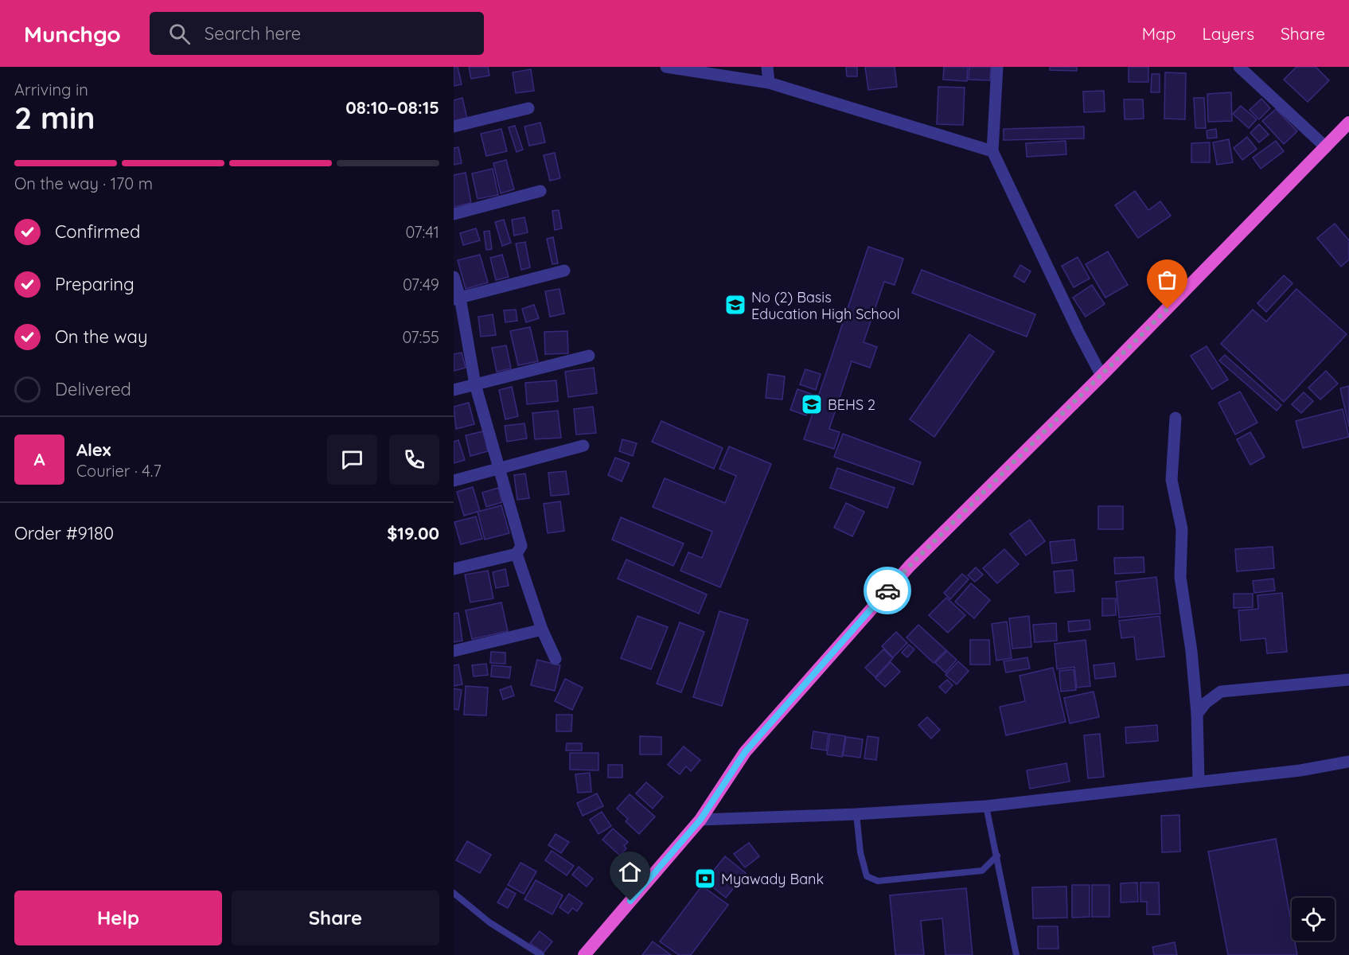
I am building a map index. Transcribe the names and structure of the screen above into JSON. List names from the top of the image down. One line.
{"places":{"school or university":["No (2) Basis Education High School","BEHS 2"],"bank":["Myawady Bank"]},"page":{"header":"Munchgo","search":"Search here","nav":["Map","Layers","Share"],"heading":["2 min","Arriving in","08:10–08:15"],"panel":["Alex","Courier · 4.7","Order #9180","$19.00"],"bar":"On the way · 170 m","list":[["Confirmed","07:41"],["Preparing","07:49"],["On the way","07:55"],"Delivered"],"round":"A","buttons":["Help","Share"]}}
